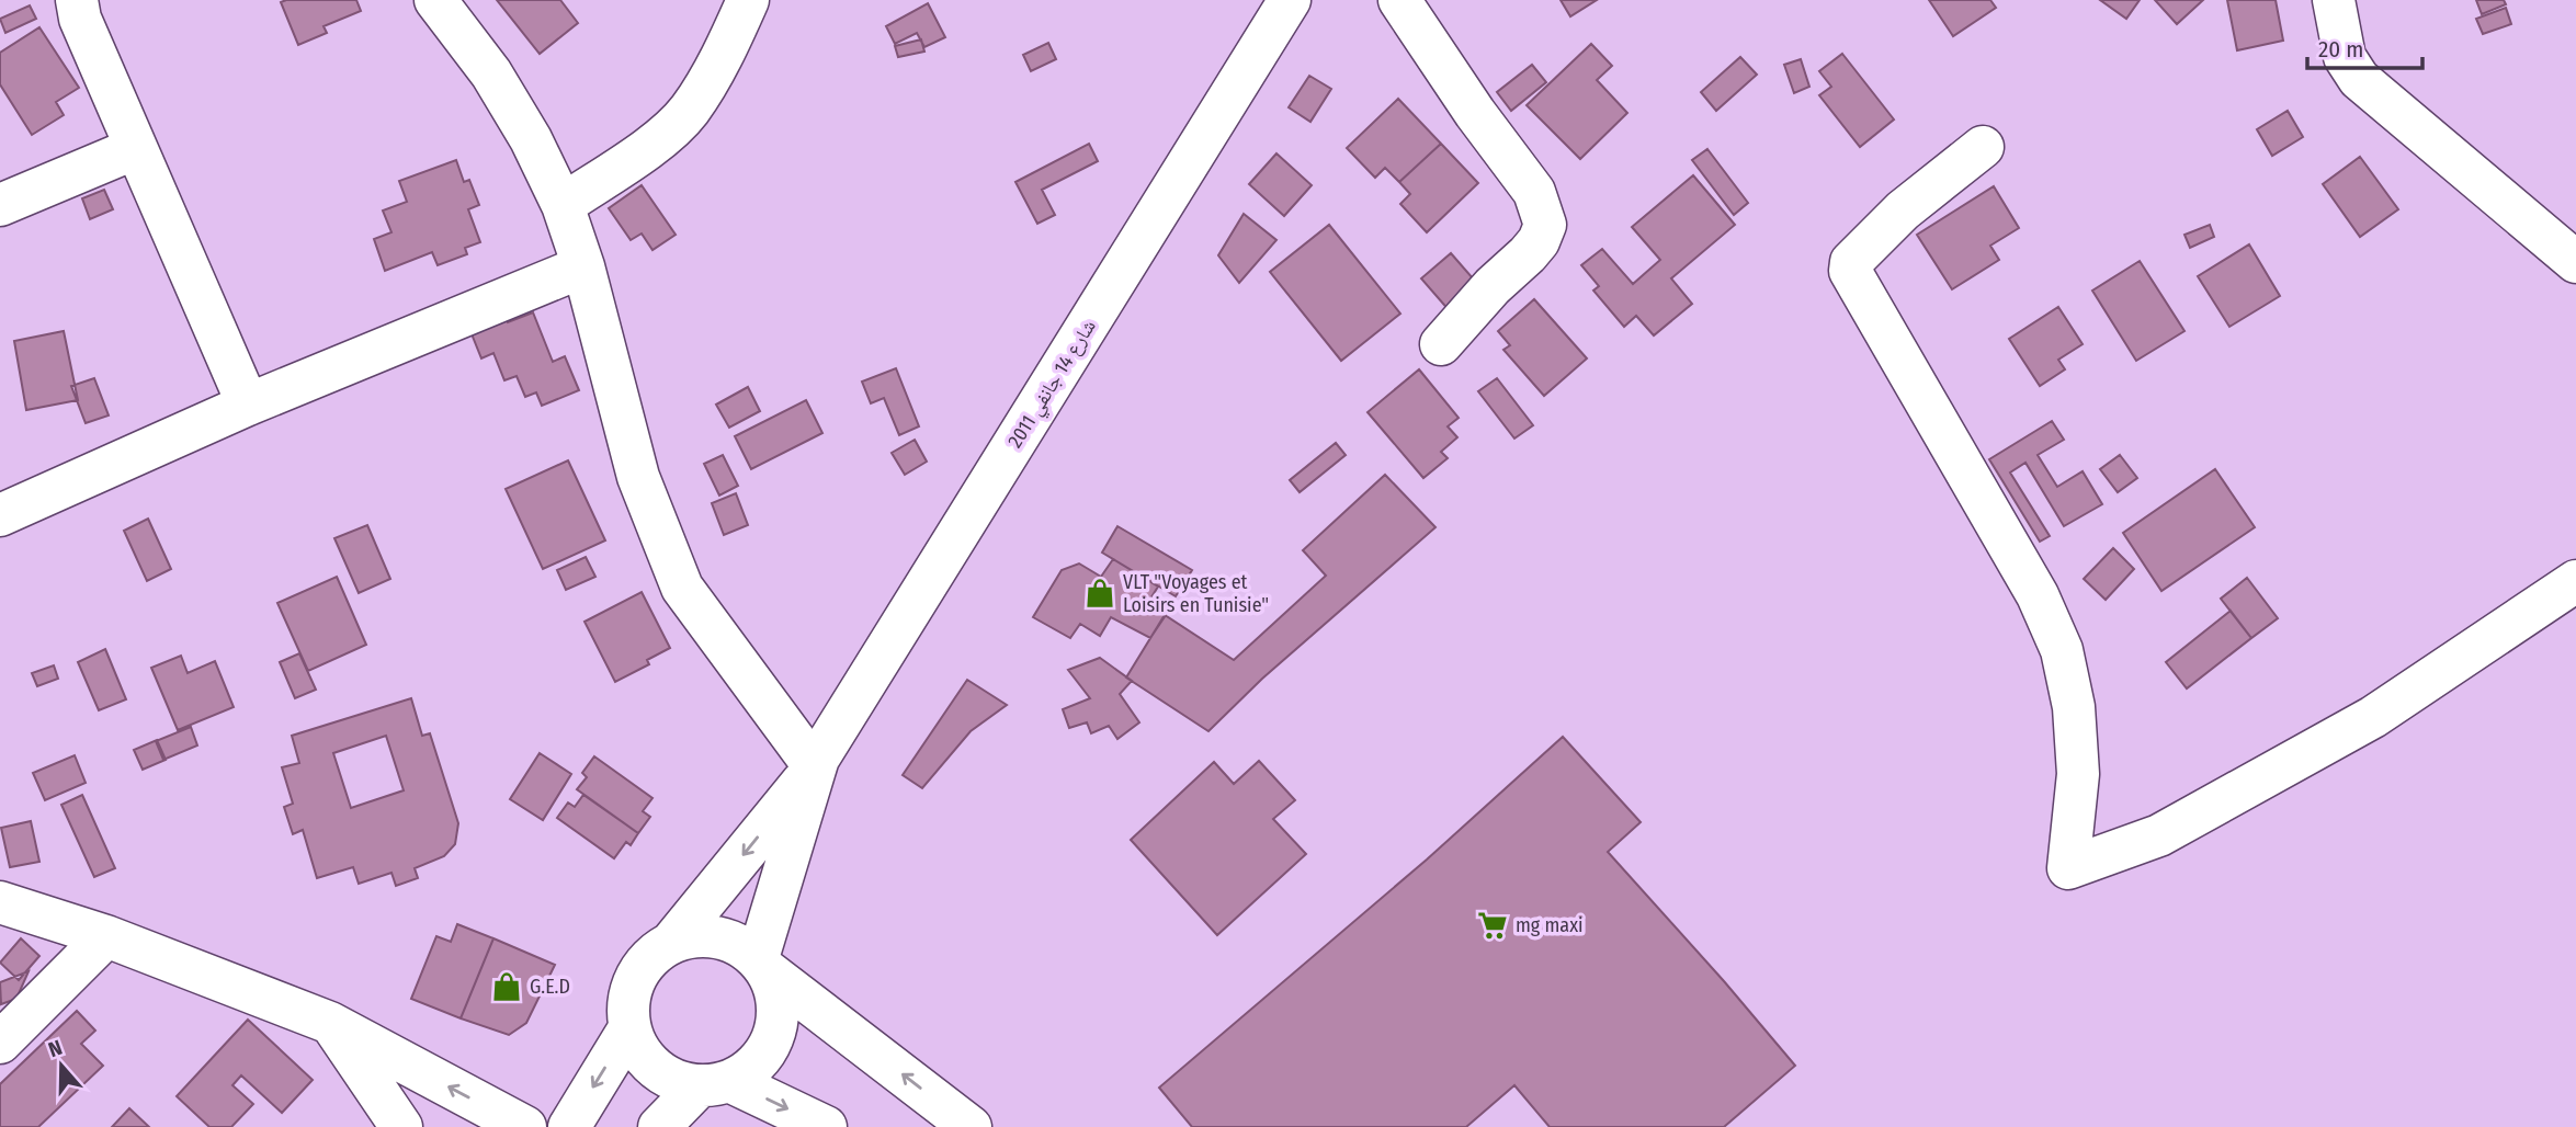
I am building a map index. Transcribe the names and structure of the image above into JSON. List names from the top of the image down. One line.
{"streets":{"street":["شارع 14 جانفي 2011"]},"places":{"shop":["VLT \"Voyages et Loisirs en Tunisie\"","G.E.D"],"supermarket":["mg maxi"]},"scale_bar":"20 m","north":"top"}
